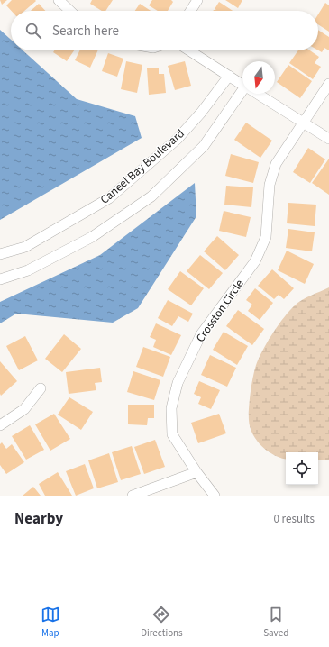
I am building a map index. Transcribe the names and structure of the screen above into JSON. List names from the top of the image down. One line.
{"streets":{"street":["Caneel Bay Boulevard","Crosston Circle"]},"north":"bottom","page":{"search":"Search here","heading":["Nearby","0 results"],"nav":["Map","Directions","Saved"]}}
